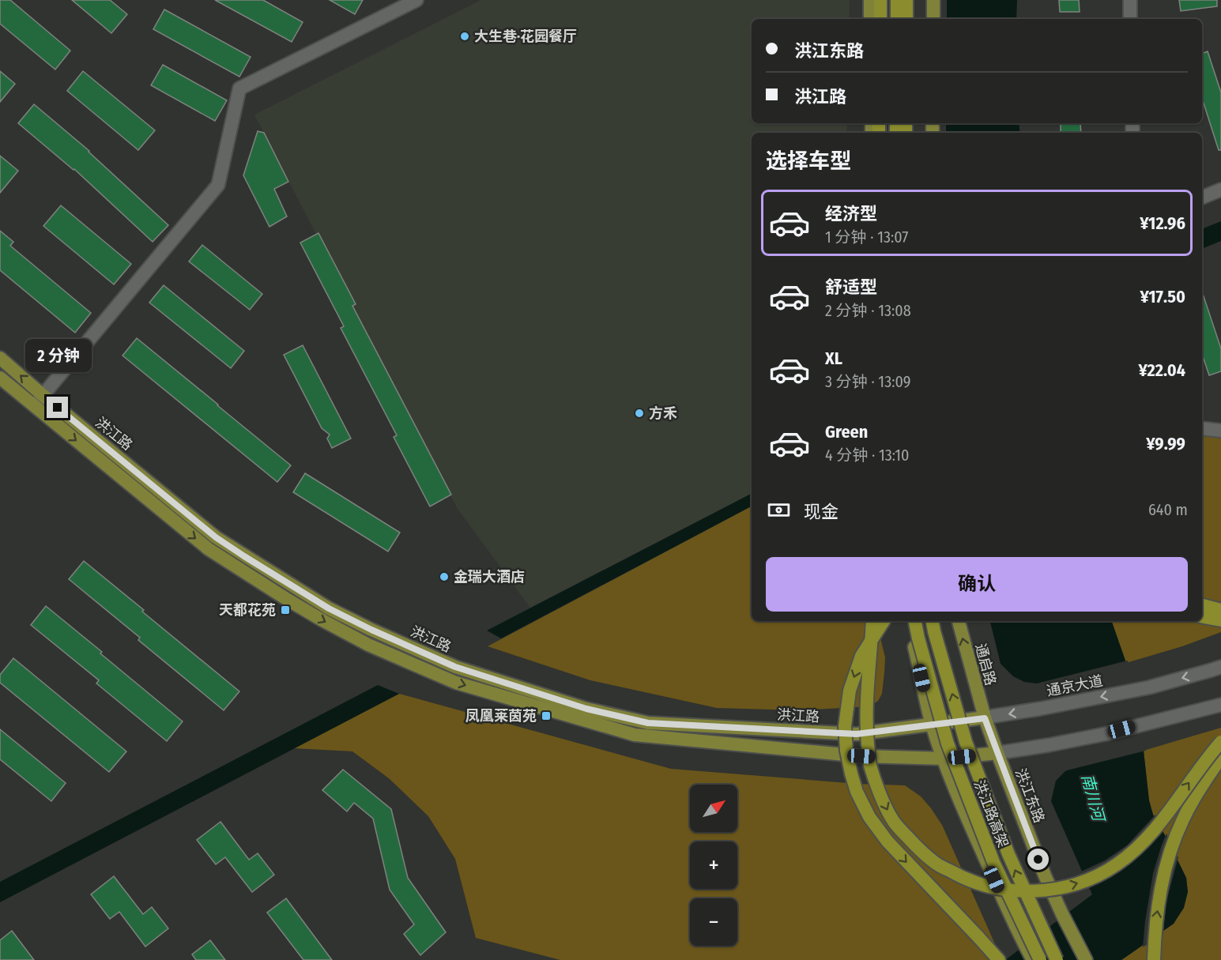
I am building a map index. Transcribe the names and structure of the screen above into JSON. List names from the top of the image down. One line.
{"streets":{"highway":["洪江路高架"],"main road":["洪江路","通启路","通京大道","洪江东路"]},"crossings":[["洪江路","通京大道"],["通启路","通京大道"],["通启路","洪江东路"],["通京大道","洪江东路"]],"one_way":["通京大道"],"water":["南川河"],"places":{"other":["大生巷·花园餐厅","方禾","金瑞大酒店"],"transit":["天都花苑","凤凰莱茵苑"]},"north":"top right","page":{"banner":["洪江东路","洪江路"],"heading":"选择车型","list":[{"name":"经济型","note":"1 分钟 · 13:07","value":"¥12.96"},{"name":"舒适型","note":"2 分钟 · 13:08","value":"¥17.50"},{"name":"XL","note":"3 分钟 · 13:09","value":"¥22.04"},{"name":"Green","note":"4 分钟 · 13:10","value":"¥9.99"}],"bubble":"2 分钟","pay":["现金","640 m"],"buttons":"确认","map_buttons":["+","−"]}}
